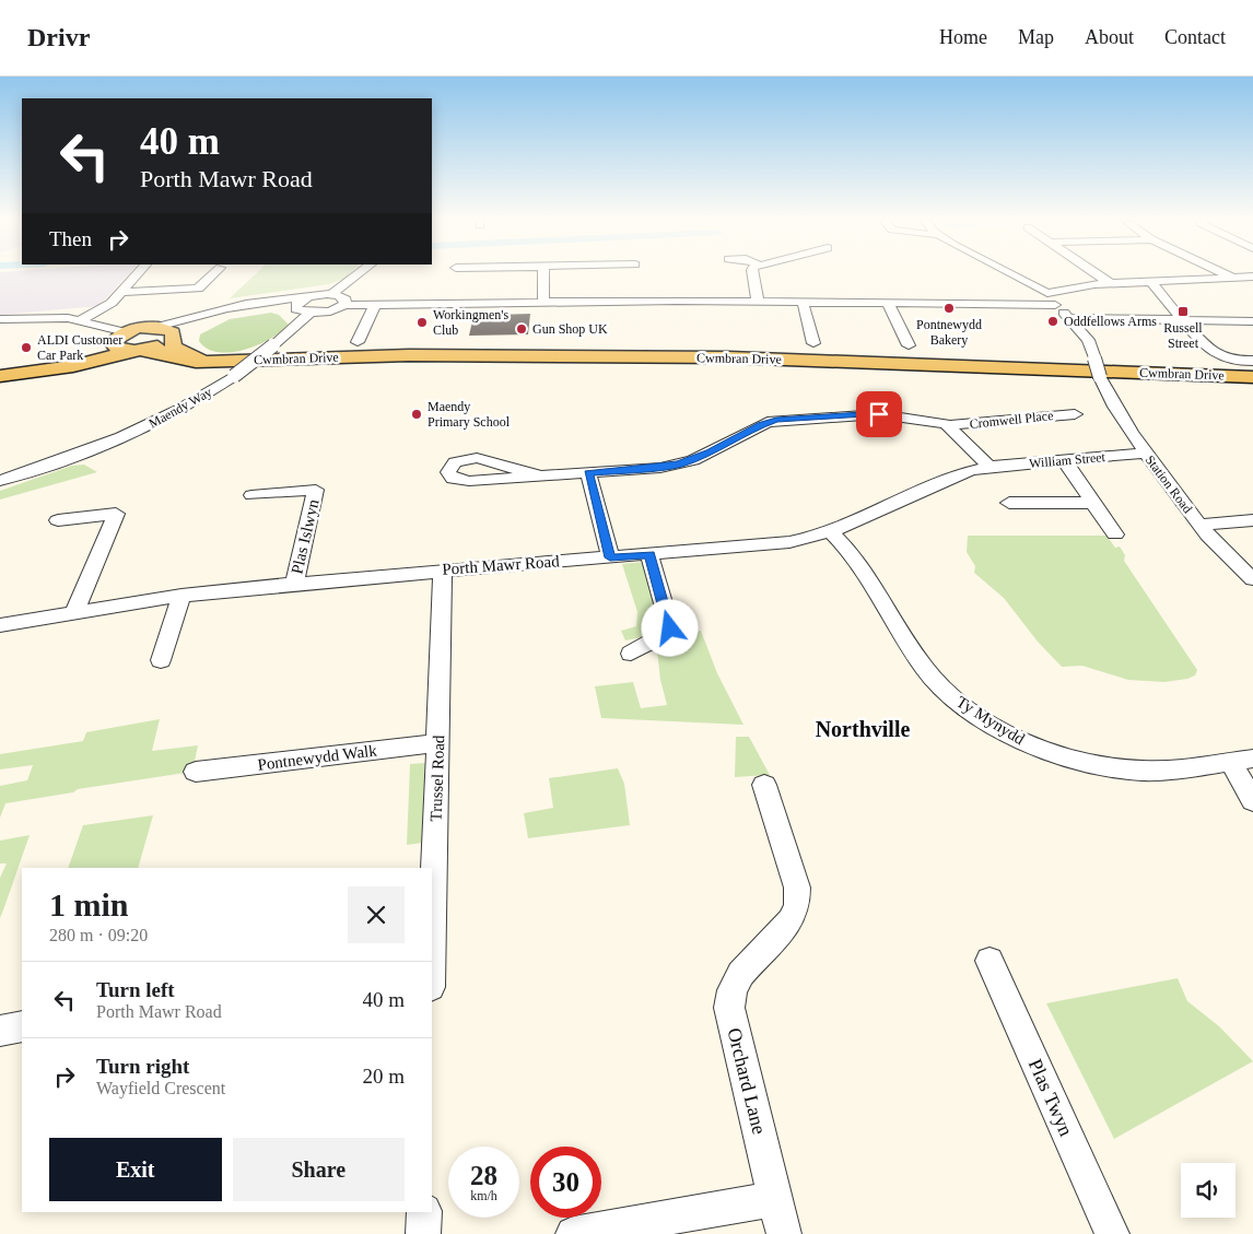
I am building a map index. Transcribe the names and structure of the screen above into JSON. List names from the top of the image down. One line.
{"streets":{"main road":["Cwmbran Drive"],"street":["Maendy Way","Cromwell Place","William Street","Station Road","Plas Islwyn","Porth Mawr Road","Ty Mynydd","Pontnewydd Walk","Trussel Road","Orchard Lane","Plas Twyn"]},"crossings":[["Cwmbran Drive","Maendy Way"],["Cromwell Place","William Street"],["Cromwell Place","Porth Mawr Road"],["William Street","Station Road"],["William Street","Porth Mawr Road"],["Plas Islwyn","Porth Mawr Road"],["Porth Mawr Road","Ty Mynydd"],["Porth Mawr Road","Trussel Road"],["Pontnewydd Walk","Trussel Road"]],"districts":["Northville"],"places":{"other":["Pontnewydd Bakery","Oddfellows Arms","Workingmen's Club","Gun Shop UK","ALDI Customer Car Park","Maendy Primary School"],"transit":["Russell Street"]},"page":{"header":"Drivr","nav":["Home","Map","About","Contact"],"turn":["40 m","Porth Mawr Road"],"then":"Then","heading":["1 min","280 m · 09:20"],"list":[{"name":"Turn left","note":"Porth Mawr Road","value":"40 m"},{"name":"Turn right","note":"Wayfield Crescent","value":"20 m"}],"buttons":["Exit","Share"],"speed":"28 km/h","limit":"30"}}
